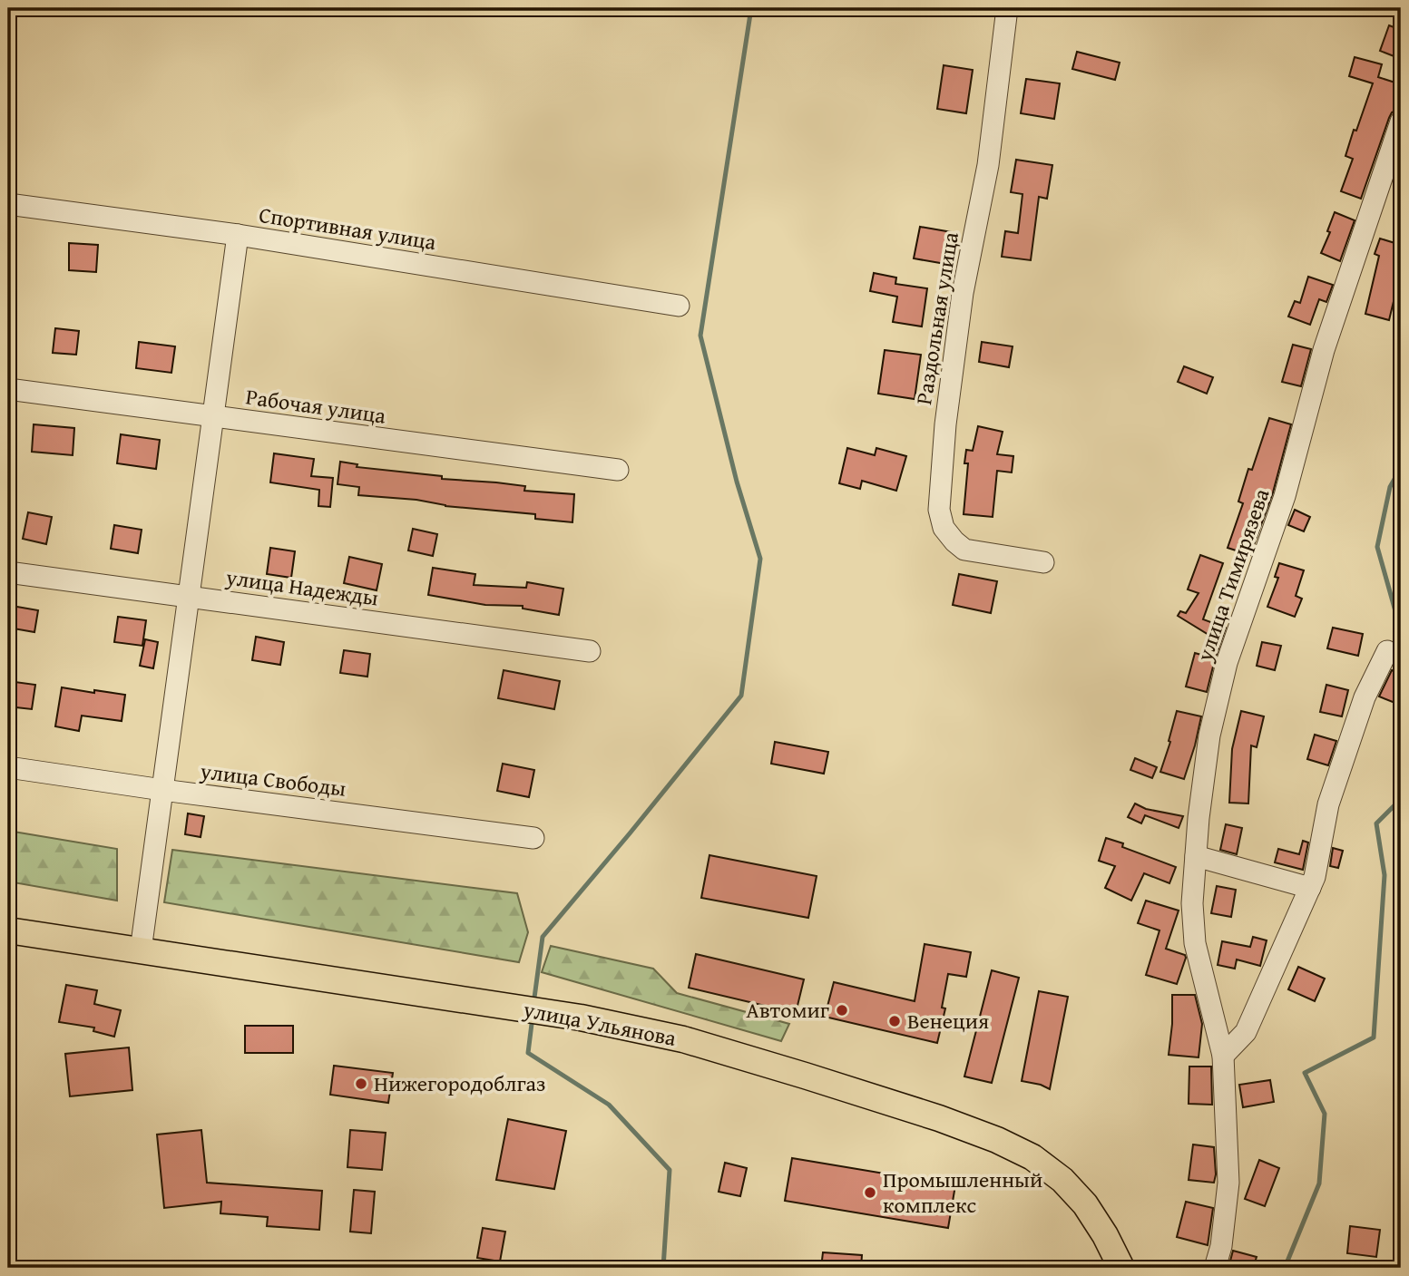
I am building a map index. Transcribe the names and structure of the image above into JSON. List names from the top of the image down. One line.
{"streets":{"main road":["улица Ульянова"],"street":["Спортивная улица","Раздольная улица","Рабочая улица","улица Тимирязева","улица Надежды","улица Свободы"]},"places":["Автомиг","Венеция","Нижегородоблгаз","Промышленный комплекс"]}
